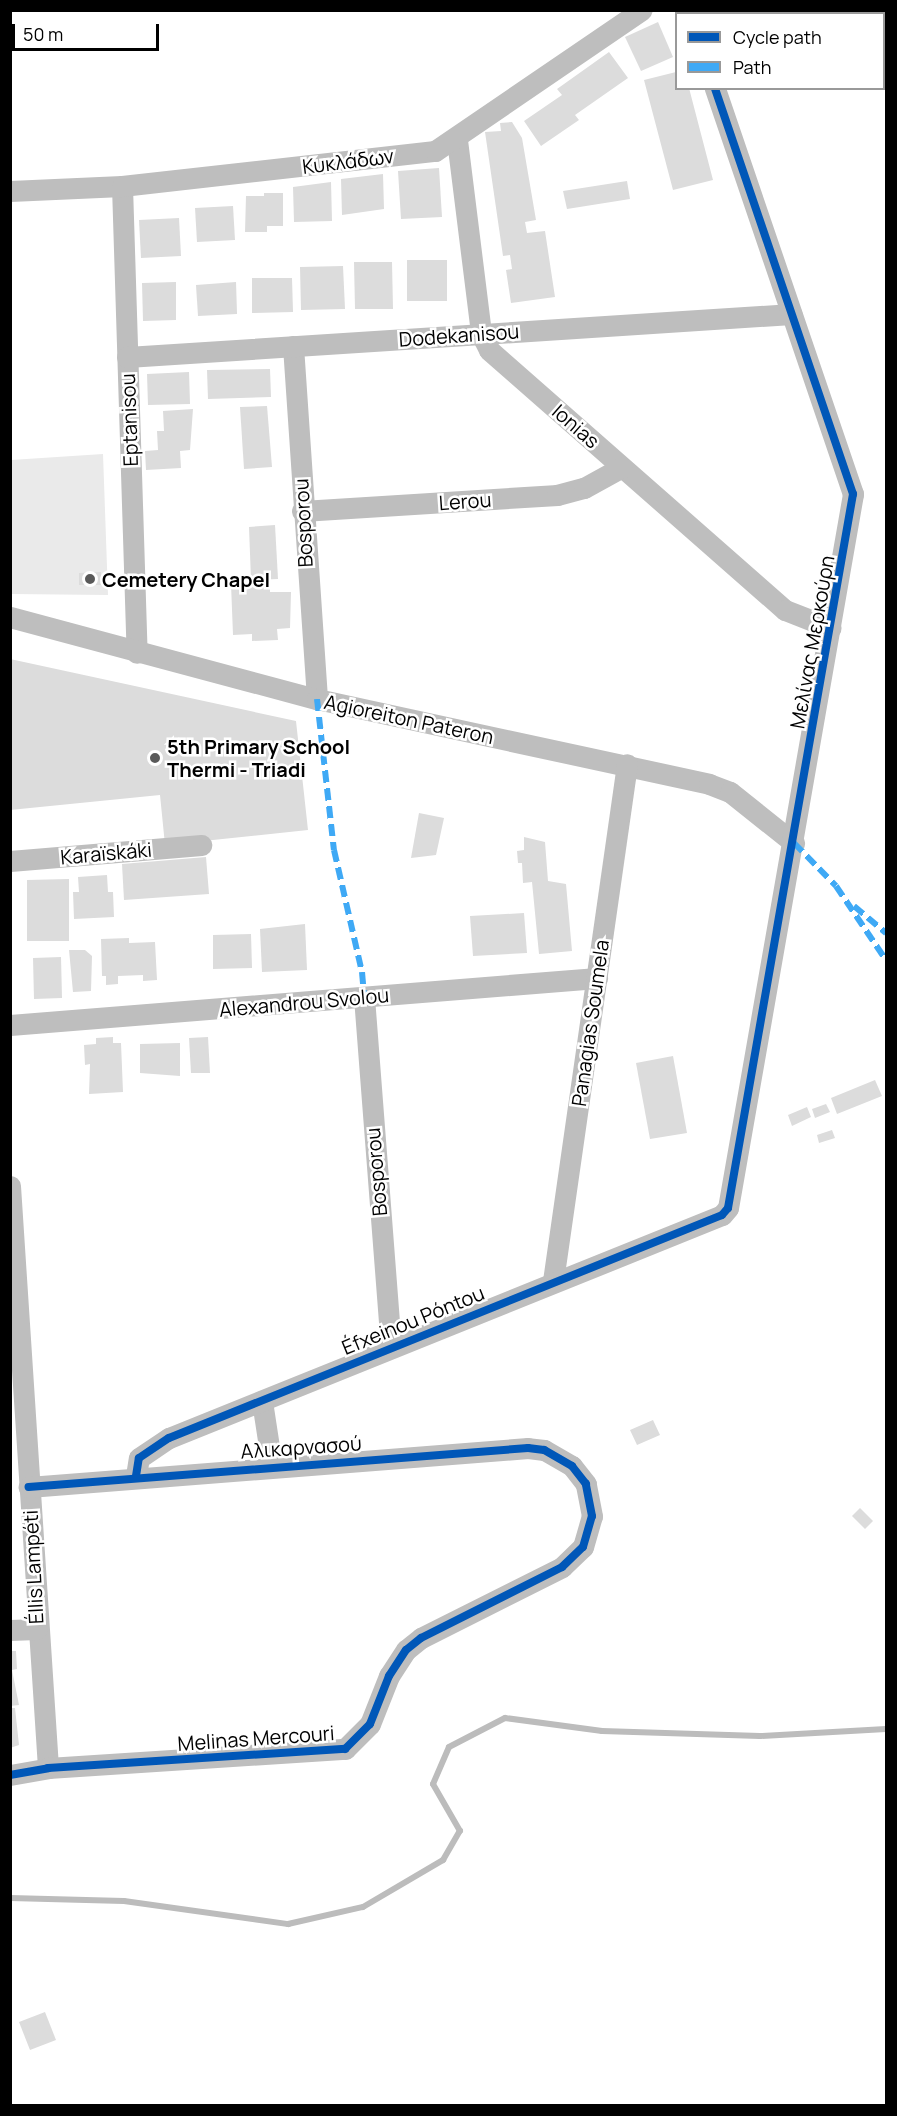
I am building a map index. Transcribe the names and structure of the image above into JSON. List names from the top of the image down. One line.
{"streets":{"street":["Κυκλάδων","Dodekanisou","Eptanisou","Ionias","Lerou","Bosporou","Μελίνας Μερκούρη","Agioreiton Pateron","Karaïskáki","Alexandrou Svolou","Panagias Soumela","Éfxeinou Póntou","Αλικαρνασού","Éllis Lampéti","Melinas Mercouri"]},"crossings":[["Κυκλάδων","Eptanisou"],["Κυκλάδων","Ionias"],["Dodekanisou","Eptanisou"],["Dodekanisou","Ionias"],["Dodekanisou","Bosporou"],["Dodekanisou","Μελίνας Μερκούρη"],["Eptanisou","Agioreiton Pateron"],["Ionias","Lerou"],["Ionias","Μελίνας Μερκούρη"],["Lerou","Bosporou"],["Bosporou","Agioreiton Pateron"],["Bosporou","Alexandrou Svolou"],["Bosporou","Éfxeinou Póntou"],["Μελίνας Μερκούρη","Agioreiton Pateron"],["Μελίνας Μερκούρη","Éfxeinou Póntou"],["Agioreiton Pateron","Panagias Soumela"],["Alexandrou Svolou","Panagias Soumela"],["Panagias Soumela","Éfxeinou Póntou"],["Éfxeinou Póntou","Αλικαρνασού"],["Αλικαρνασού","Éllis Lampéti"],["Αλικαρνασού","Melinas Mercouri"],["Éllis Lampéti","Melinas Mercouri"]],"places":["Cemetery Chapel","5th Primary School Thermi - Triadi"],"legend":["Cycle path","Path"],"scale_bar":"50 m"}
